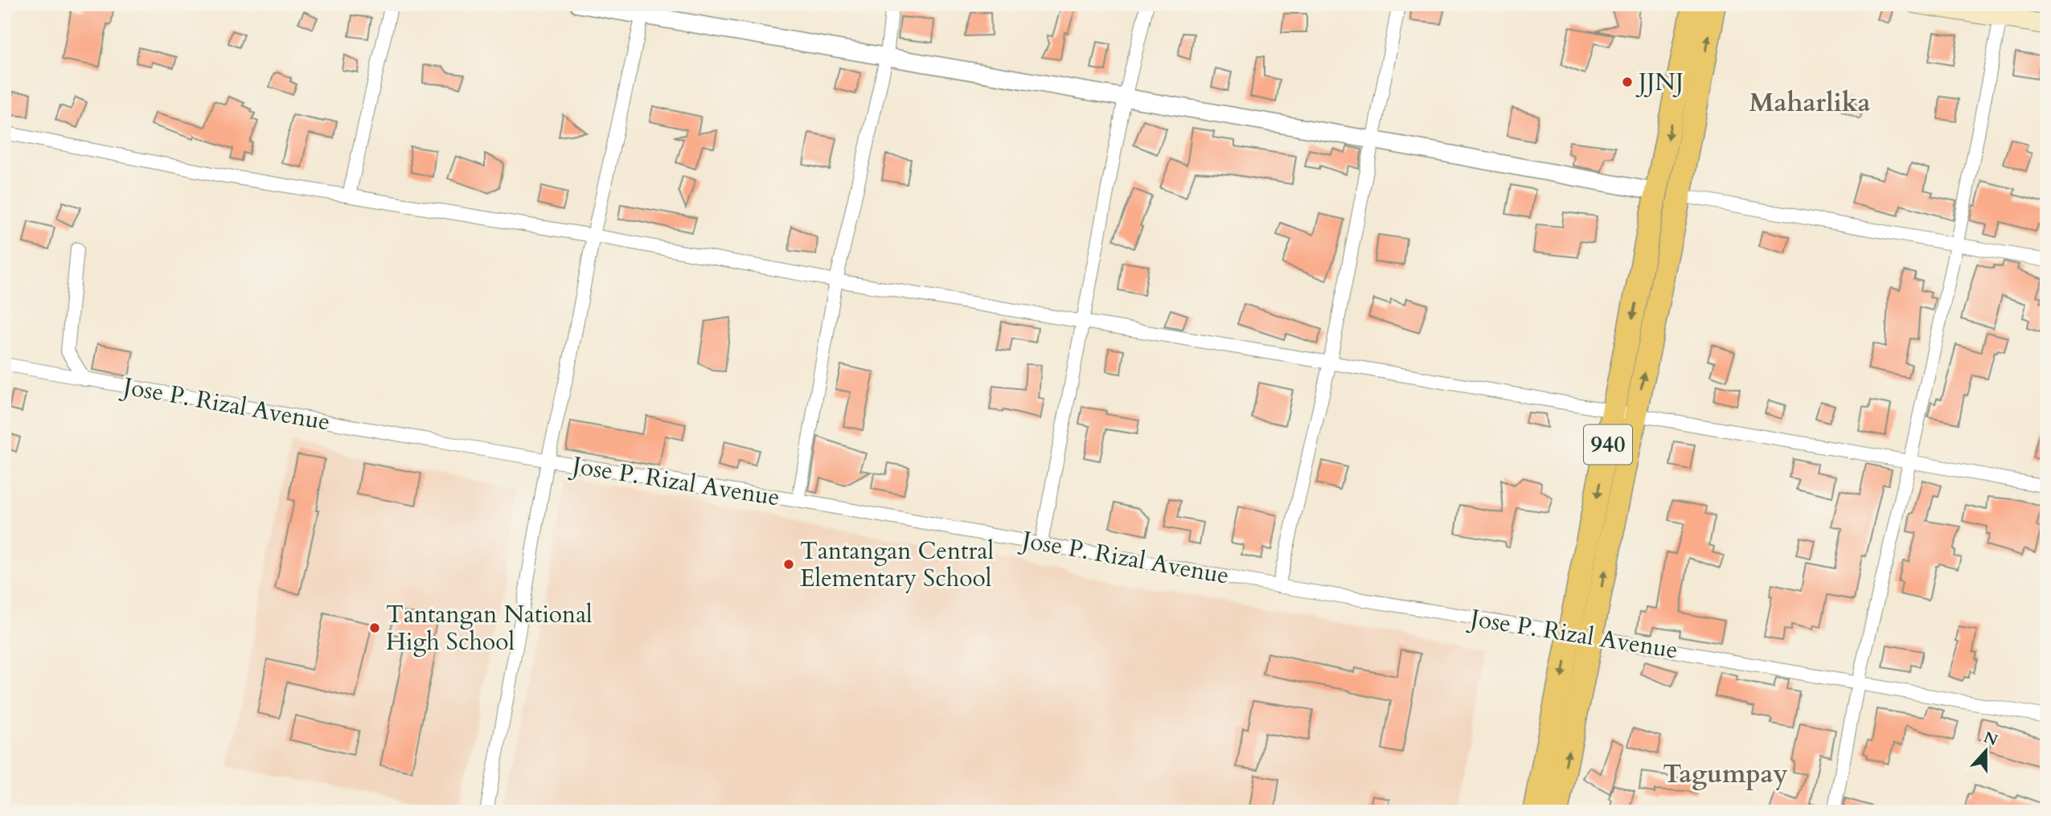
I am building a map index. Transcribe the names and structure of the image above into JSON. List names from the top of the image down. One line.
{"streets":{"highway":["940"],"street":["Jose P. Rizal Avenue"]},"crossings":[["Jose P. Rizal Avenue","940"]],"districts":["Maharlika","Tagumpay"],"places":["JJNJ","Tantangan Central Elementary School","Tantangan National High School"],"north":"top"}
